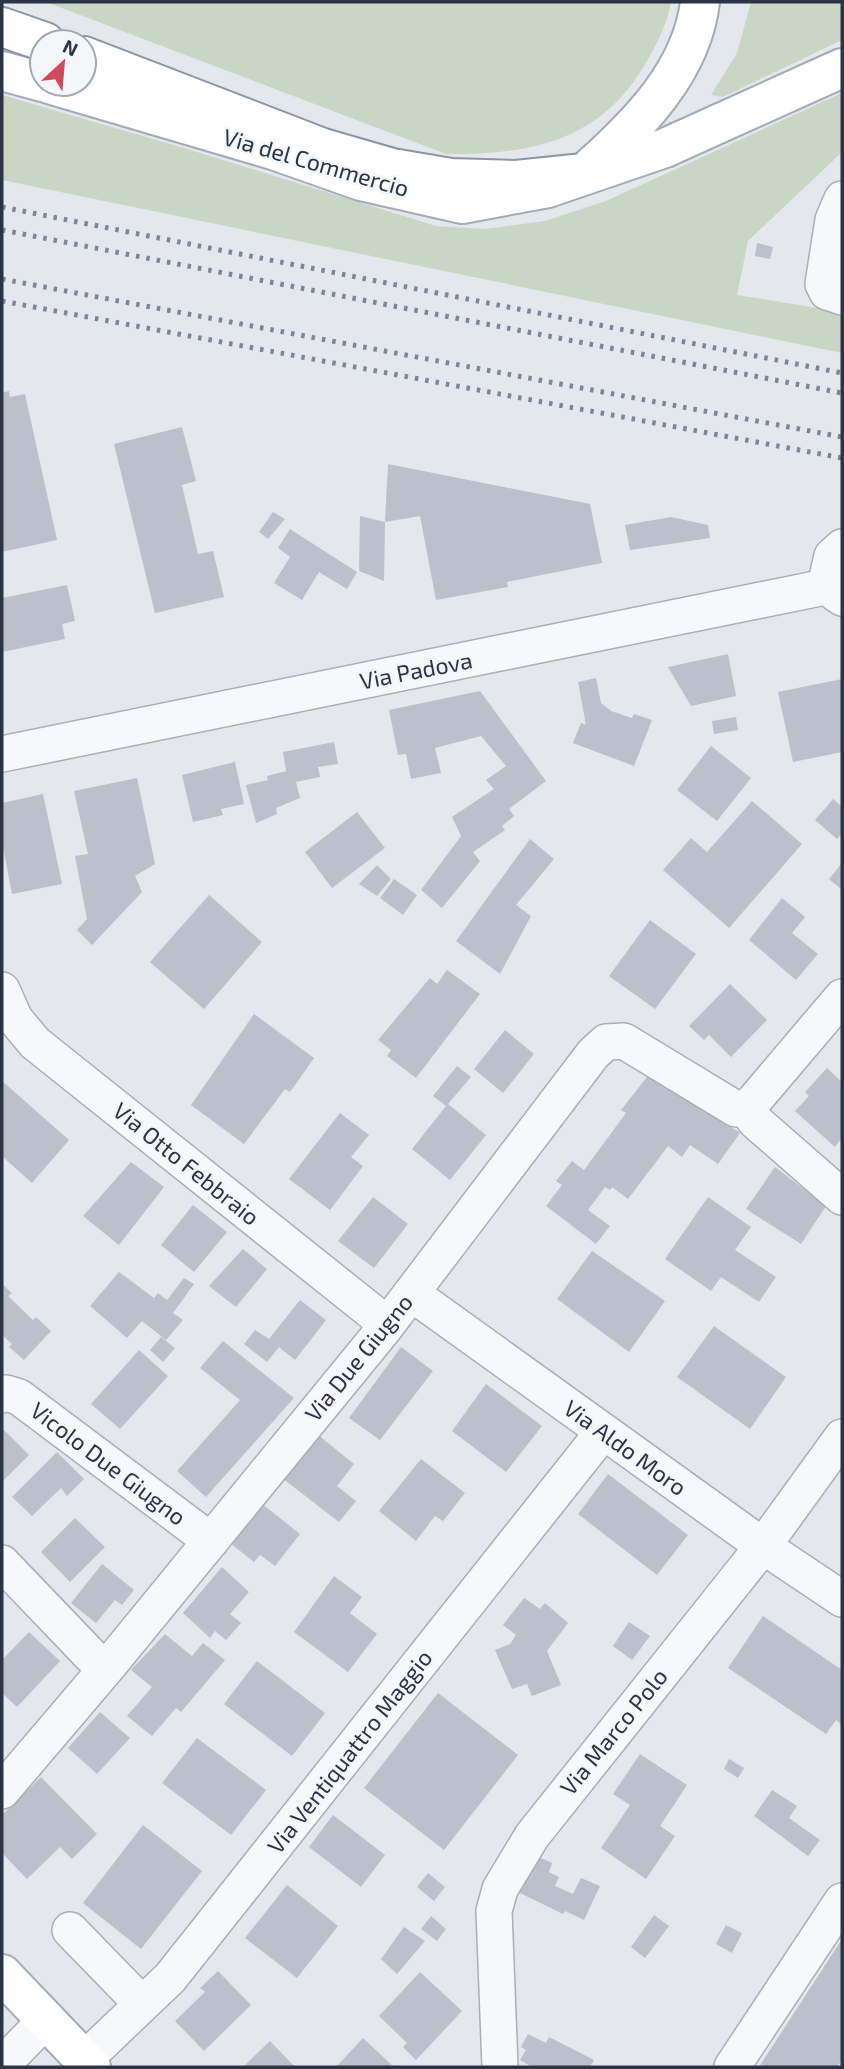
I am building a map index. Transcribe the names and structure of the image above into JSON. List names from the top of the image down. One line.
{"streets":{"main road":["Via del Commercio"],"street":["Via Padova","Via Otto Febbraio","Via Due Giugno","Via Aldo Moro","Vicolo Due Giugno","Via Marco Polo","Via Ventiquattro Maggio"]},"crossings":[["Via Otto Febbraio","Via Due Giugno"],["Via Due Giugno","Via Aldo Moro"],["Via Due Giugno","Vicolo Due Giugno"],["Via Aldo Moro","Via Marco Polo"],["Via Aldo Moro","Via Ventiquattro Maggio"]],"north":"top right"}
